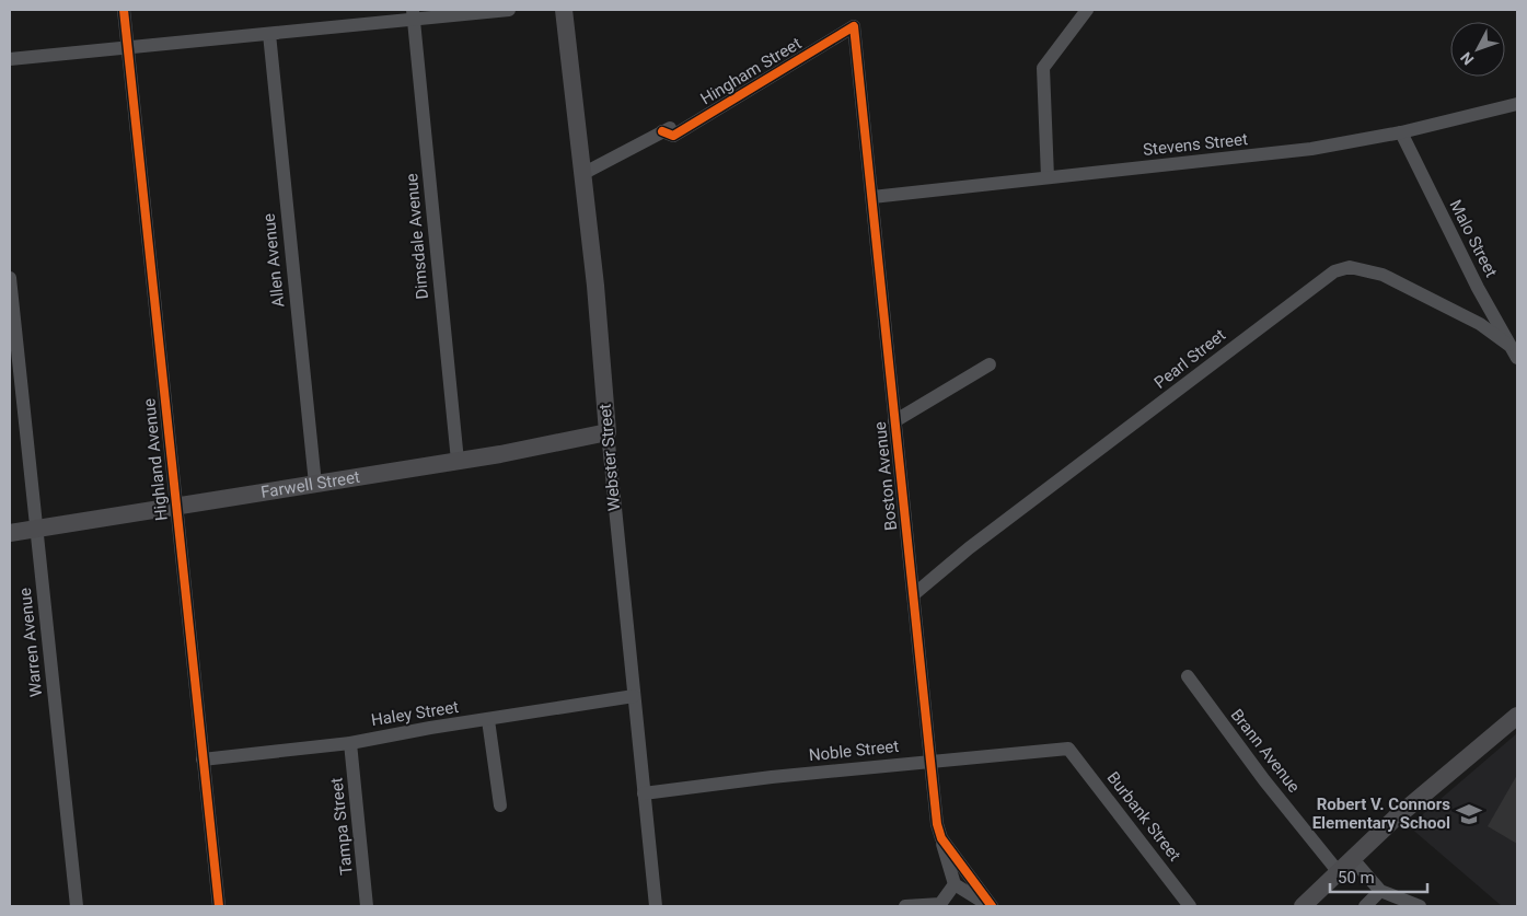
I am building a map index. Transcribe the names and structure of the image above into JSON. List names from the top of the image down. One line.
{"streets":{"main road":["Webster Street","Farwell Street"],"street":["Hingham Street","Stevens Street","Dimsdale Avenue","Malo Street","Allen Avenue","Pearl Street","Highland Avenue","Boston Avenue","Warren Avenue","Haley Street","Noble Street","Brann Avenue","Burbank Street","Tampa Street"]},"crossings":[["Hingham Street","Boston Avenue"],["Stevens Street","Malo Street"],["Stevens Street","Boston Avenue"],["Dimsdale Avenue","Farwell Street"],["Malo Street","Pearl Street"],["Allen Avenue","Farwell Street"],["Pearl Street","Boston Avenue"],["Webster Street","Farwell Street"],["Webster Street","Haley Street"],["Webster Street","Noble Street"],["Highland Avenue","Farwell Street"],["Highland Avenue","Haley Street"],["Boston Avenue","Noble Street"],["Farwell Street","Warren Avenue"],["Haley Street","Tampa Street"],["Noble Street","Burbank Street"]],"places":{"school or university":["Robert V. Connors Elementary School"]},"scale_bar":"50 m","north":"bottom left"}
